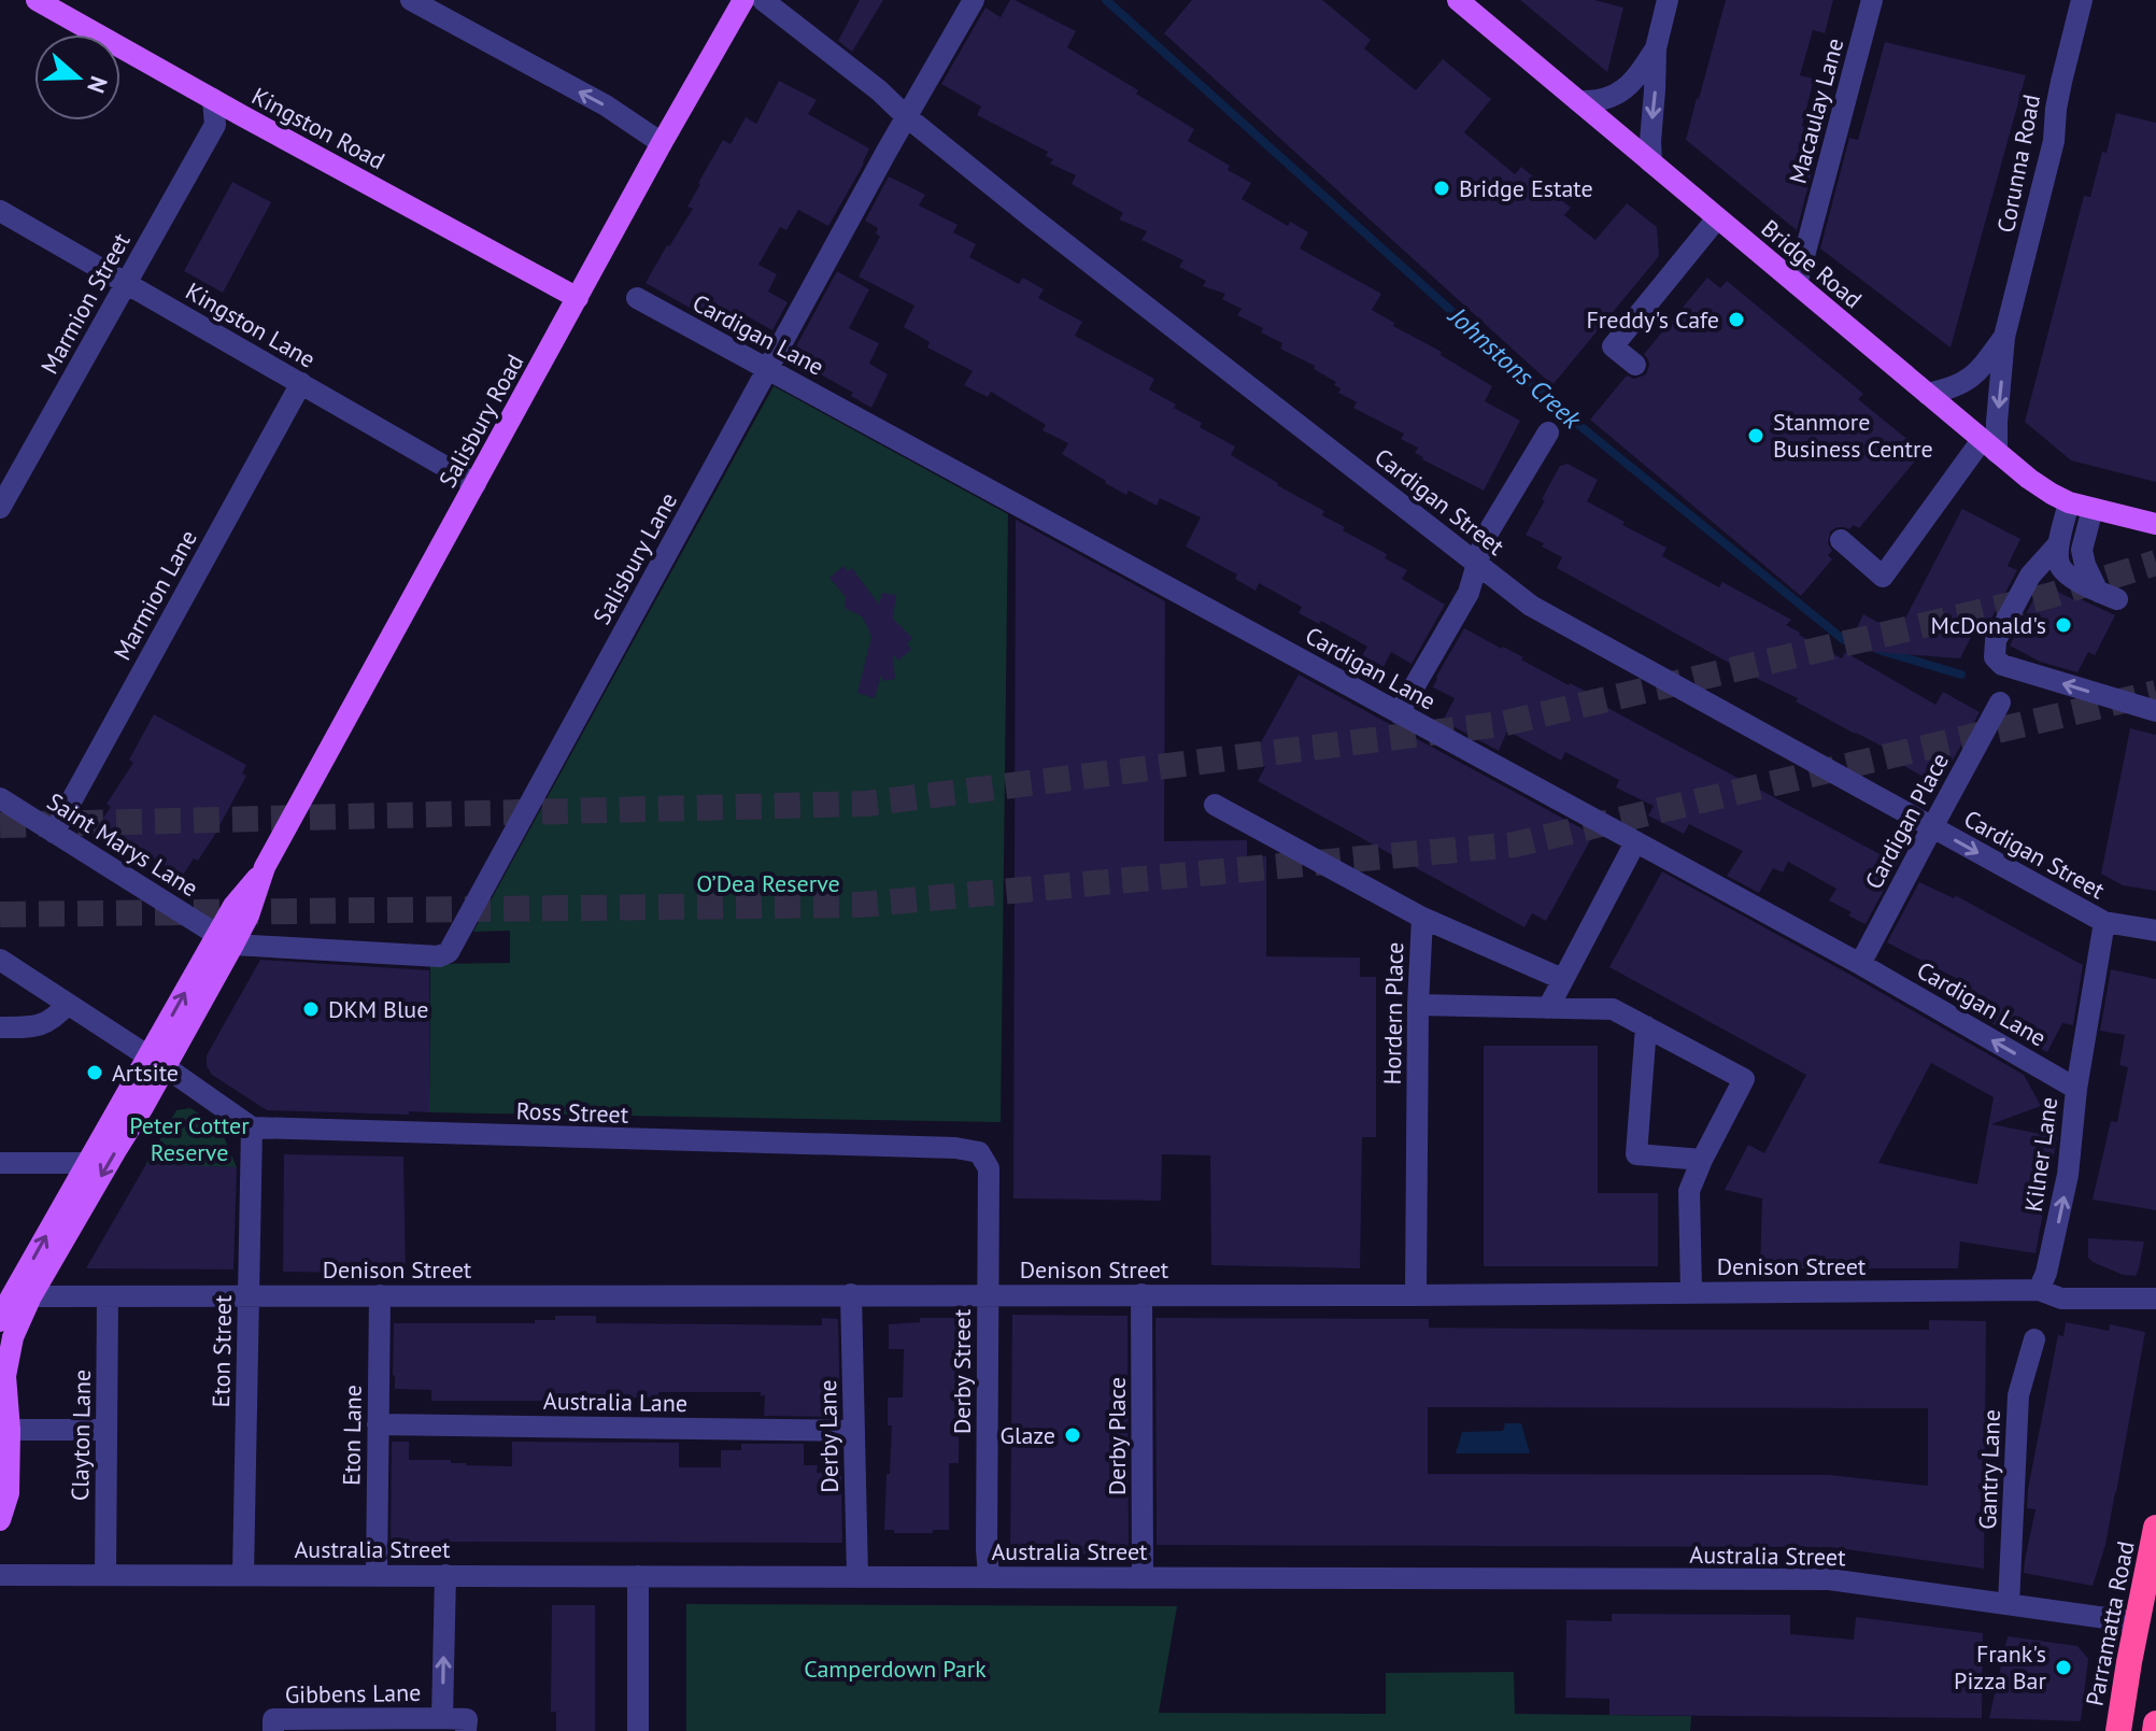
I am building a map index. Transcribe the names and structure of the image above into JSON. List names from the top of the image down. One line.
{"streets":{"highway":["Parramatta Road"],"main road":["Kingston Road","Bridge Road","Salisbury Road"],"street":["Macaulay Lane","Corunna Road","Marmion Street","Kingston Lane","Cardigan Lane","Cardigan Street","Salisbury Lane","Marmion Lane","Cardigan Place","Saint Marys Lane","Hordern Place","Ross Street","Kilner Lane","Denison Street","Eton Street","Derby Street","Australia Lane","Clayton Lane","Eton Lane","Derby Lane","Derby Place","Gantry Lane","Australia Street","Gibbens Lane"]},"crossings":[["Macaulay Lane","Bridge Road"],["Kingston Road","Salisbury Road"],["Corunna Road","Bridge Road"],["Marmion Street","Kingston Lane"],["Kingston Lane","Salisbury Road"],["Kingston Lane","Marmion Lane"],["Cardigan Lane","Salisbury Lane"],["Cardigan Lane","Cardigan Place"],["Cardigan Lane","Kilner Lane"],["Salisbury Road","Salisbury Lane"],["Salisbury Road","Saint Marys Lane"],["Salisbury Road","Denison Street"],["Cardigan Street","Salisbury Lane"],["Cardigan Street","Cardigan Place"],["Cardigan Street","Kilner Lane"],["Salisbury Lane","Saint Marys Lane"],["Marmion Lane","Saint Marys Lane"],["Hordern Place","Denison Street"],["Ross Street","Eton Street"],["Ross Street","Derby Street"],["Kilner Lane","Denison Street"],["Denison Street","Eton Street"],["Denison Street","Derby Street"],["Denison Street","Clayton Lane"],["Denison Street","Eton Lane"],["Denison Street","Derby Lane"],["Denison Street","Derby Place"],["Eton Street","Australia Street"],["Derby Street","Australia Street"],["Australia Lane","Eton Lane"],["Australia Lane","Derby Lane"],["Clayton Lane","Australia Street"],["Eton Lane","Australia Street"],["Derby Lane","Australia Street"],["Derby Place","Australia Street"],["Gantry Lane","Australia Street"],["Australia Street","Parramatta Road"]],"one_way":["Kilner Lane"],"water":["Johnstons Creek"],"parks":["O’Dea Reserve","Peter Cotter Reserve","Camperdown Park"],"places":["Bridge Estate","Freddy's Cafe","Stanmore Business Centre","McDonald's","DKM Blue","Artsite","Glaze","Frank's Pizza Bar"],"north":"right"}
